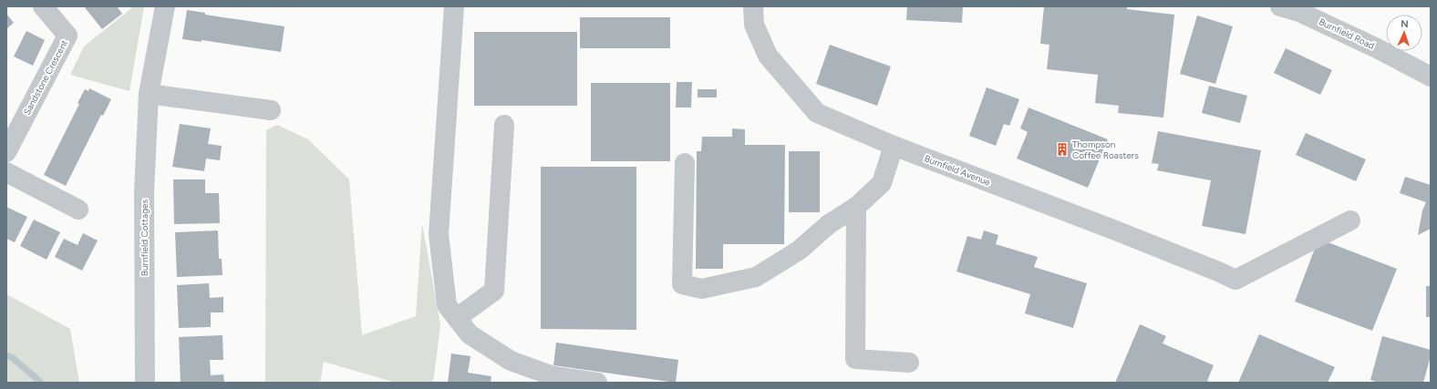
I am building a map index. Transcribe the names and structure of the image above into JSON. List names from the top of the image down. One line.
{"streets":{"street":["Burnfield Road","Sandstone Crescent","Burnfield Avenue","Burnfield Cottages"]},"places":{"building":["Thompson Coffee Roasters"]},"north":"top"}
